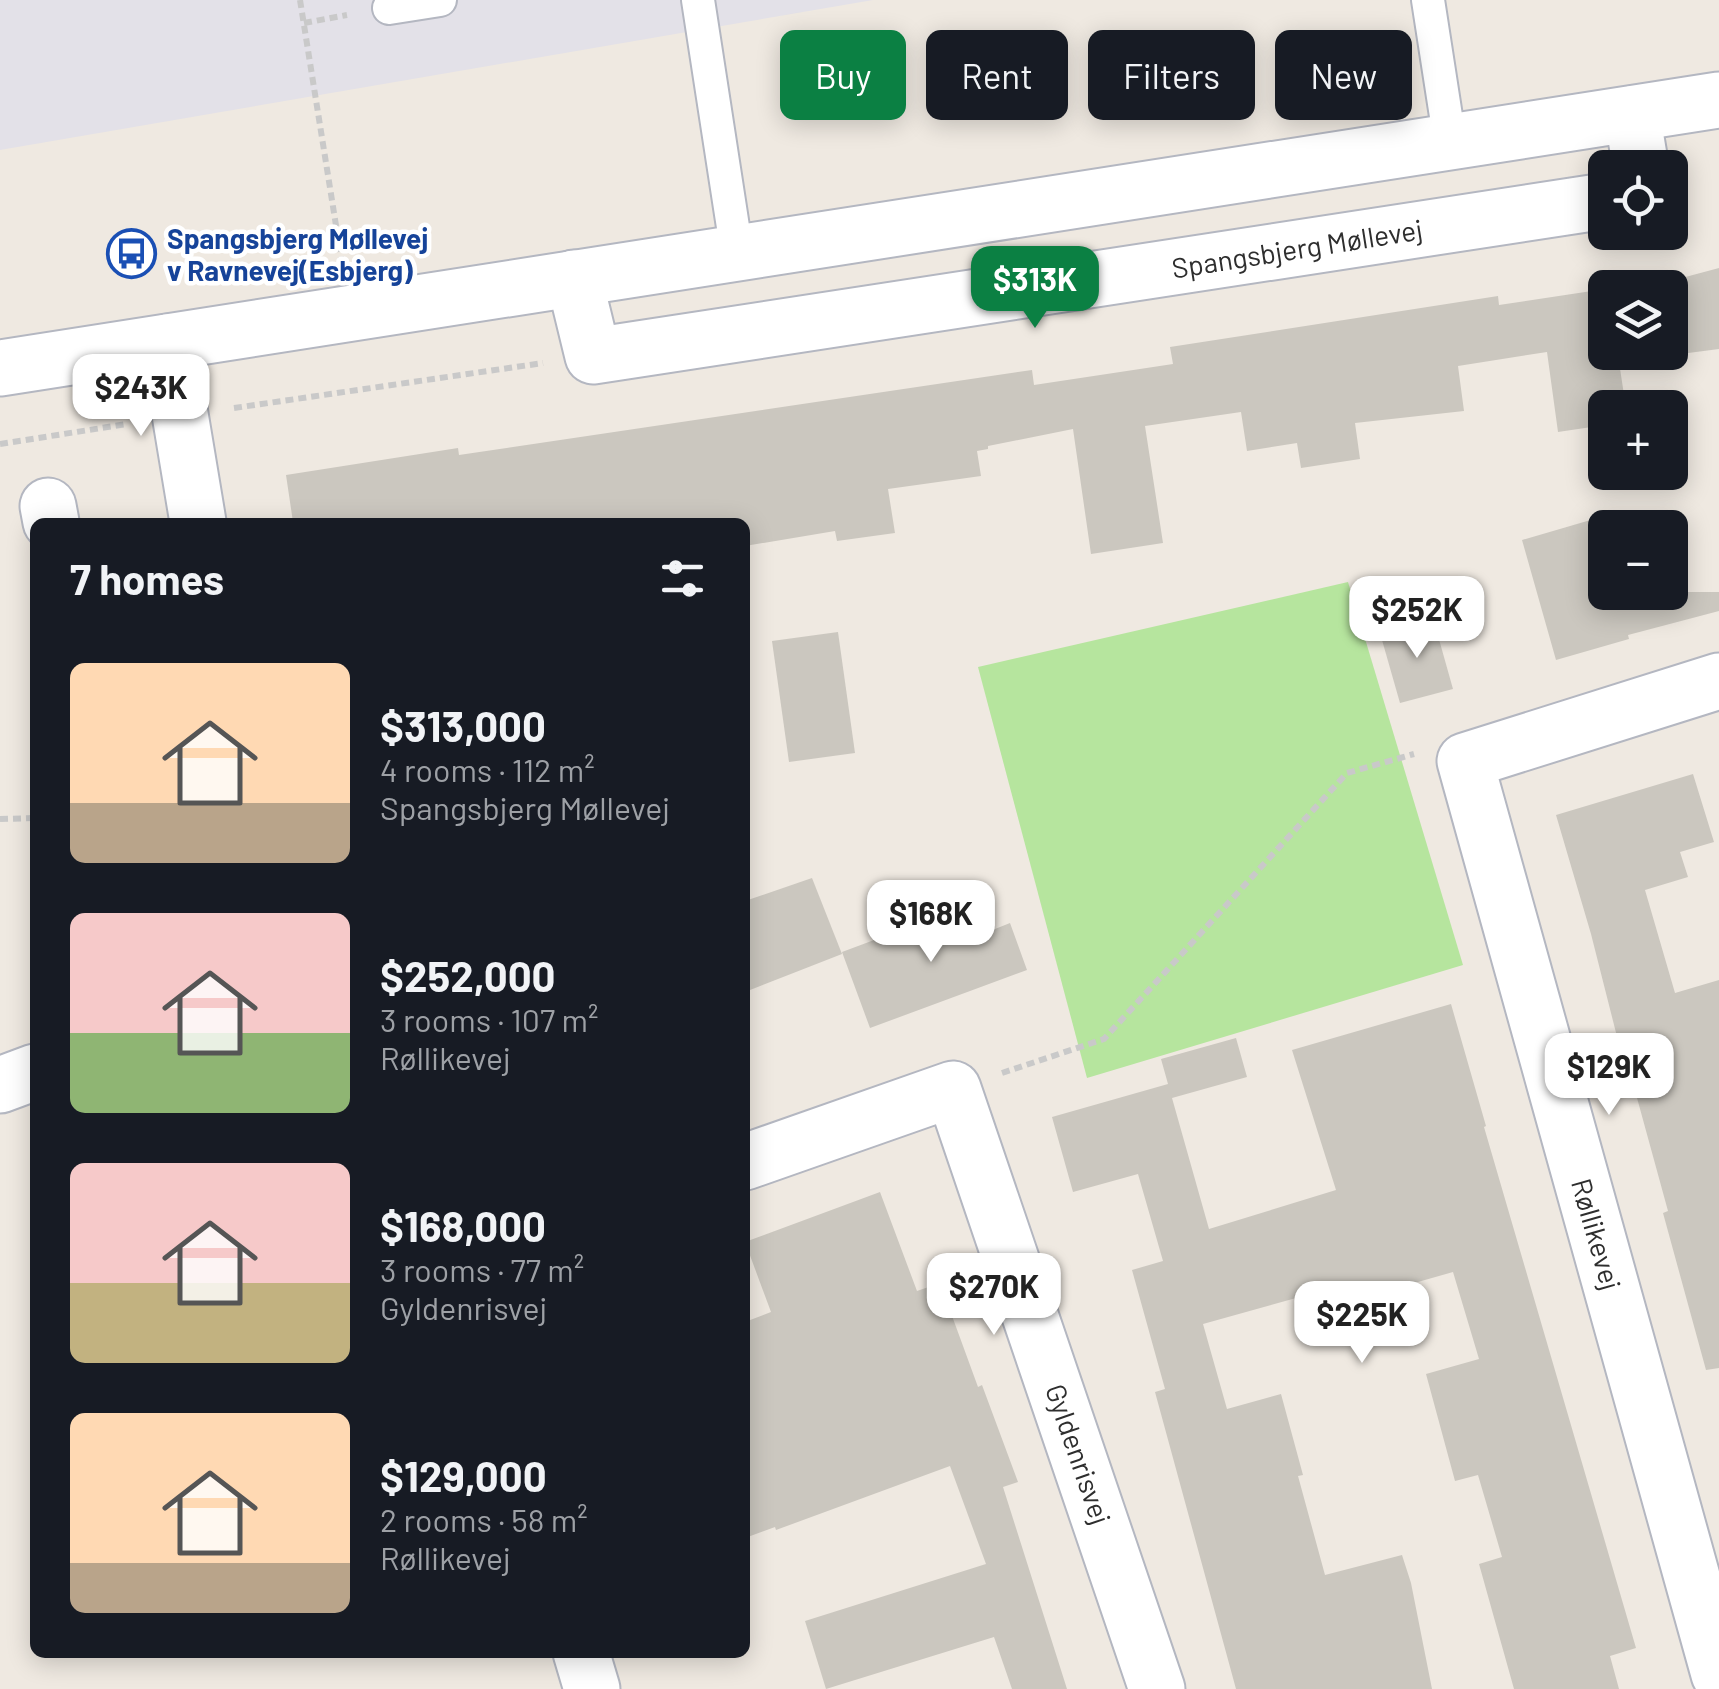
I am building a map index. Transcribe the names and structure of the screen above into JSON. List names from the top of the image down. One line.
{"streets":{"street":["Spangsbjerg Møllevej","Røllikevej","Gyldenrisvej"]},"places":{"bus stop":["Spangsbjerg Møllevej v Ravnevej(Esbjerg)"]},"page":{"chip":["Buy","Rent","Filters","New"],"map_buttons":["+","−"],"price":["$313K","$243K","$252K","$168K","$129K","$270K","$225K"],"heading":"7 homes","list":[{"name":"$313,000","note":"4 rooms · 112 m² · Spangsbjerg Møllevej"},{"name":"$252,000","note":"3 rooms · 107 m² · Røllikevej"},{"name":"$168,000","note":"3 rooms · 77 m² · Gyldenrisvej"},{"name":"$129,000","note":"2 rooms · 58 m² · Røllikevej"}]}}
